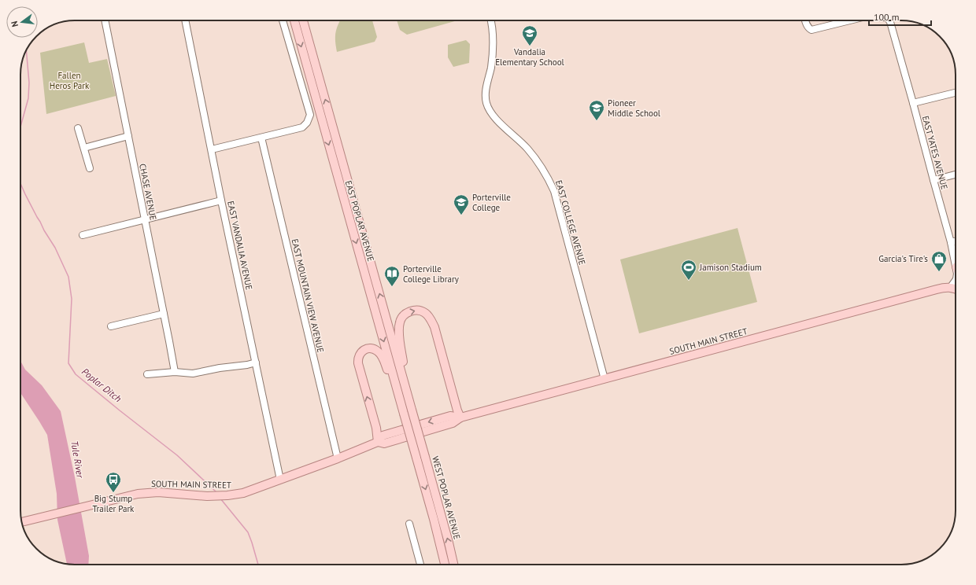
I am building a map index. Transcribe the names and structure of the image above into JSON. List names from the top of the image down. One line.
{"streets":{"main road":["EAST POPLAR AVENUE","SOUTH MAIN STREET","WEST POPLAR AVENUE"],"street":["EAST YATES AVENUE","CHASE AVENUE","EAST COLLEGE AVENUE","EAST VANDALIA AVENUE","EAST MOUNTAIN VIEW AVENUE"]},"crossings":[["EAST YATES AVENUE","SOUTH MAIN STREET"],["EAST POPLAR AVENUE","WEST POPLAR AVENUE"],["EAST COLLEGE AVENUE","SOUTH MAIN STREET"],["EAST VANDALIA AVENUE","SOUTH MAIN STREET"],["EAST MOUNTAIN VIEW AVENUE","SOUTH MAIN STREET"]],"water":["Poplar Ditch","Tule River"],"parks":["Fallen Heros Park"],"places":{"school or university":["Vandalia Elementary School","Pioneer Middle School","Porterville College"],"shop":["Garcia's Tire's"],"sports":["Jamison Stadium"],"library":["Porterville College Library"],"bus stop":["Big Stump Trailer Park"]},"scale_bar":"100 m","north":"left"}
